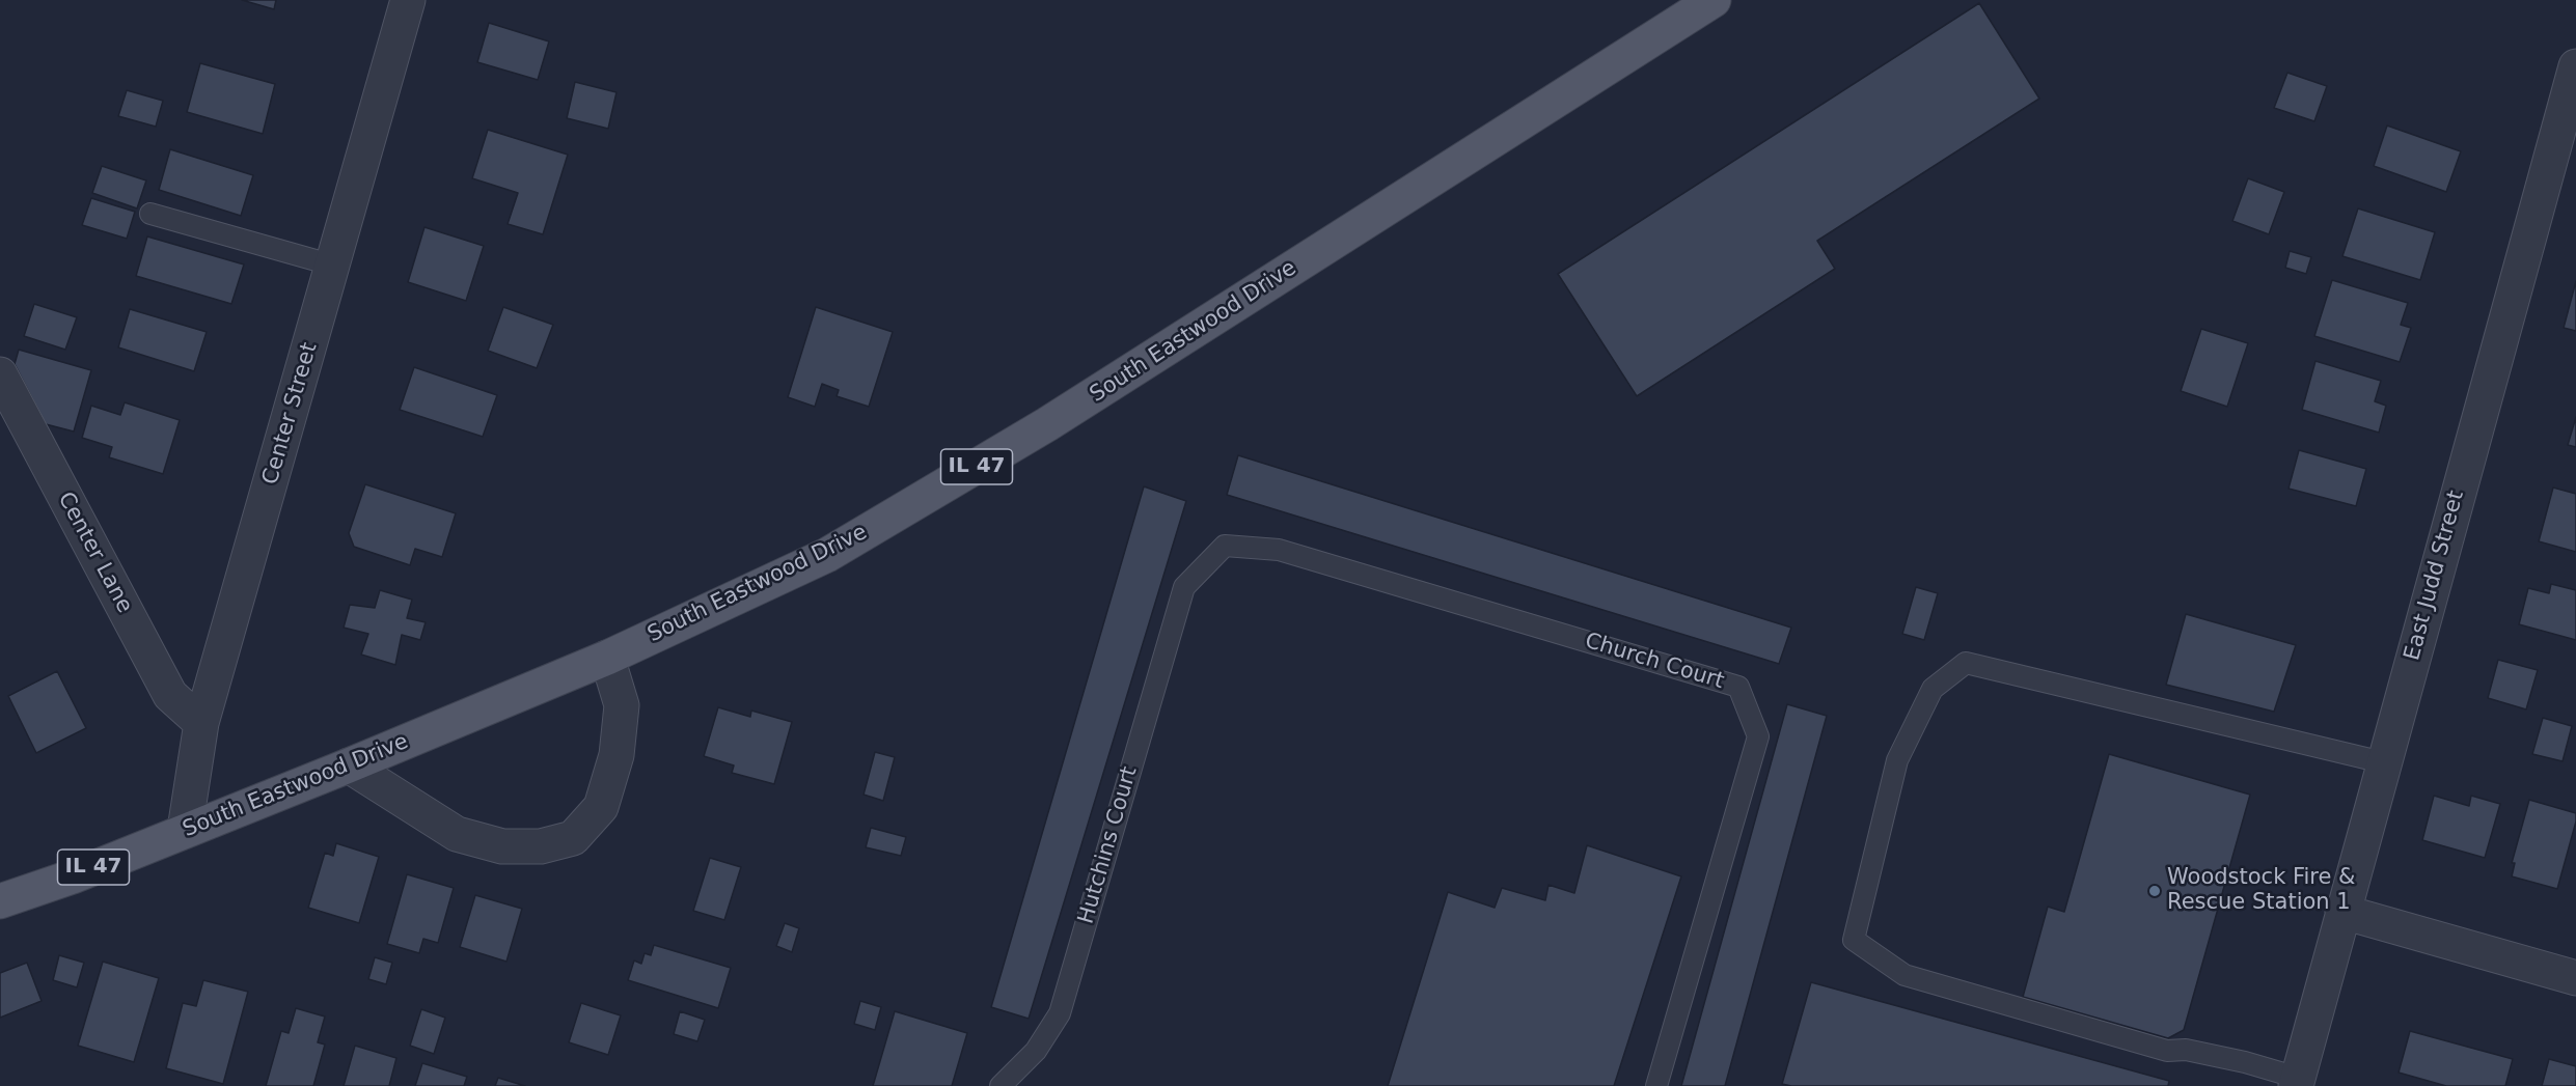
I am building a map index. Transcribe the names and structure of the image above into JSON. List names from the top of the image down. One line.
{"streets":{"main road":["South Eastwood Drive","IL 47"],"street":["Center Street","Center Lane","East Judd Street"],"lane":["Church Court","Hutchins Court"]},"crossings":[["South Eastwood Drive","Center Street"],["Center Street","Center Lane"],["Church Court","Hutchins Court"]],"places":["Woodstock Fire & Rescue Station 1"]}
